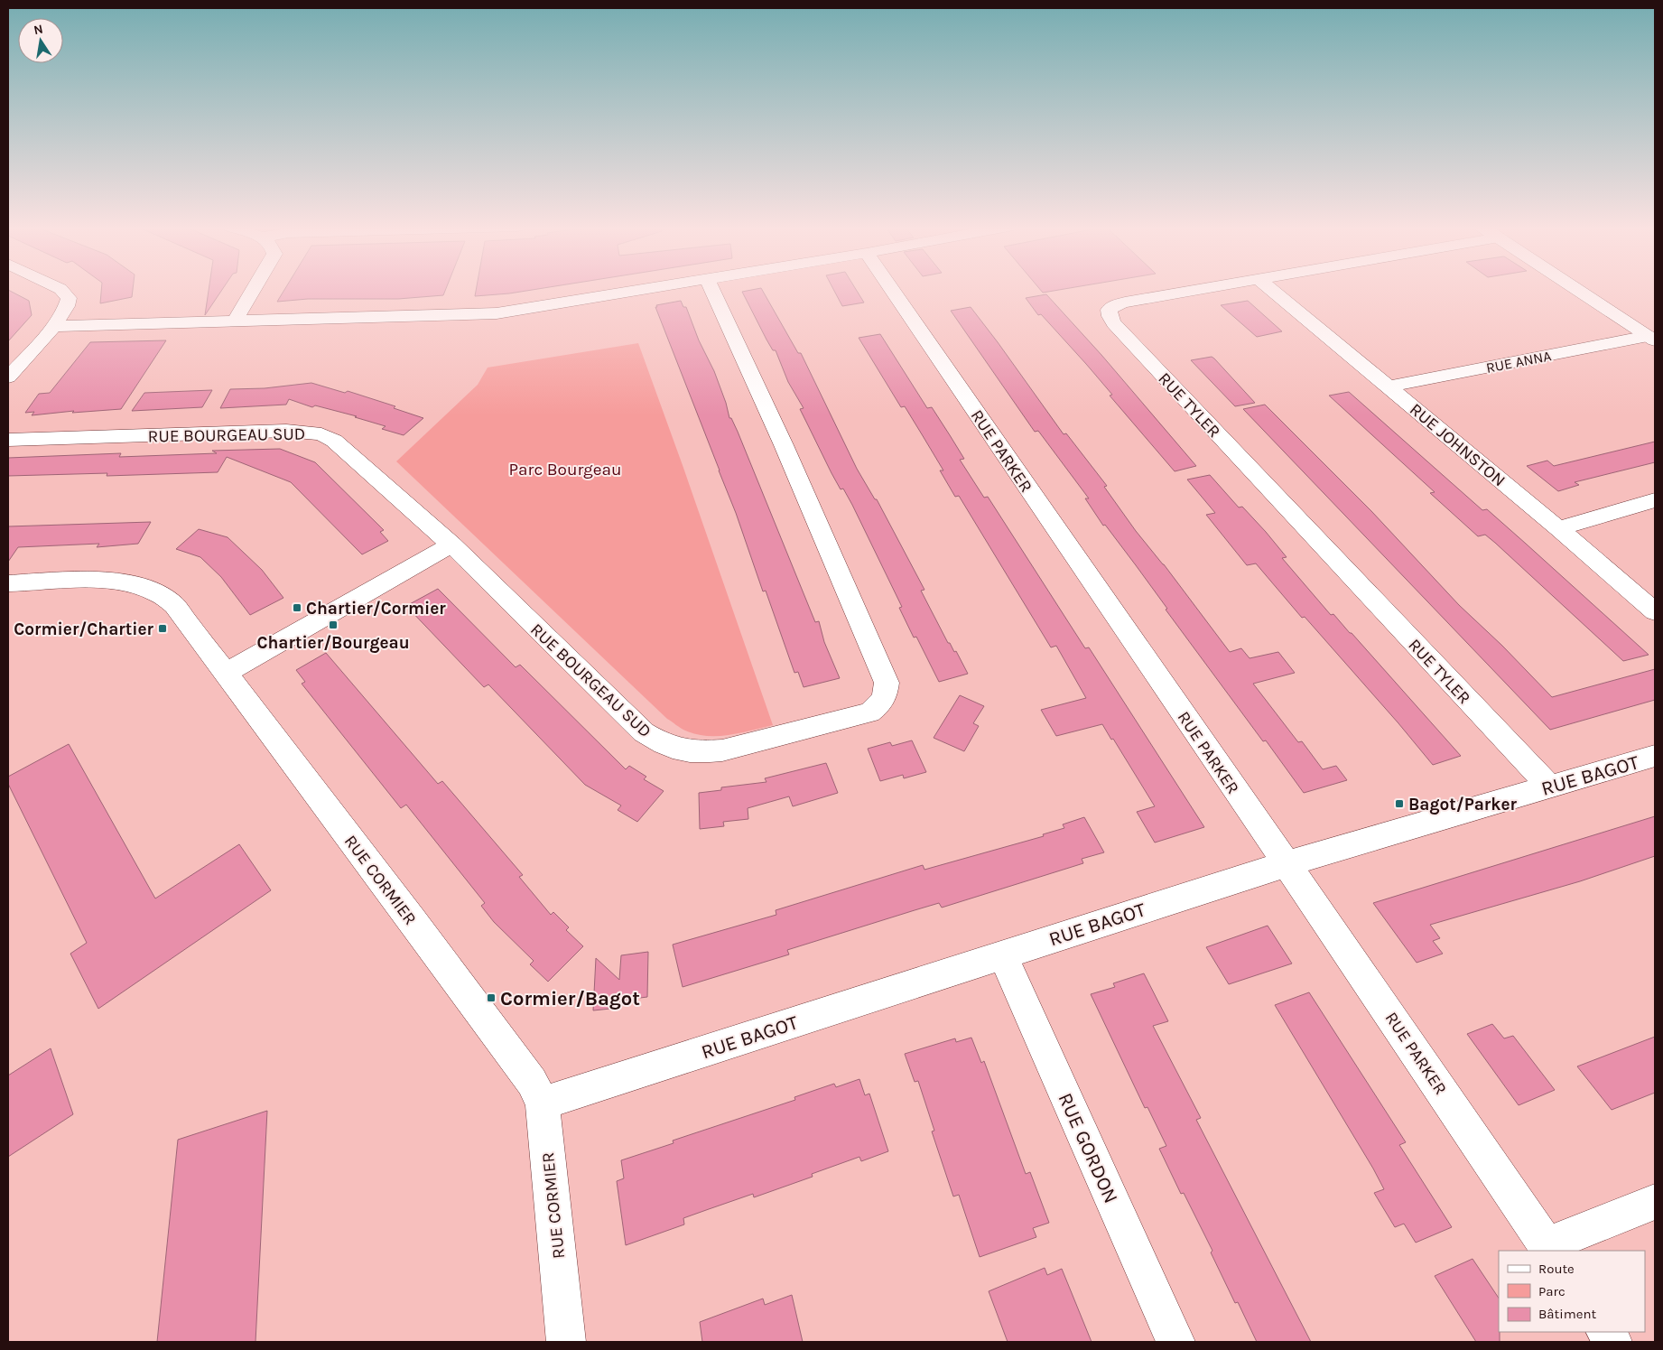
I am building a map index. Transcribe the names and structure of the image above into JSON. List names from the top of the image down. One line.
{"streets":{"street":["RUE ANNA","RUE TYLER","RUE BOURGEAU SUD","RUE JOHNSTON","RUE PARKER","RUE BAGOT","RUE CORMIER","RUE GORDON"]},"crossings":[["RUE ANNA","RUE JOHNSTON"],["RUE TYLER","RUE BAGOT"],["RUE PARKER","RUE BAGOT"],["RUE BAGOT","RUE CORMIER"],["RUE BAGOT","RUE GORDON"]],"parks":["Parc Bourgeau"],"places":{"transit":["Chartier/Cormier","Chartier/Bourgeau","Cormier/Chartier","Bagot/Parker","Cormier/Bagot"]},"legend":["Route","Parc","Bâtiment"],"north":"top"}
